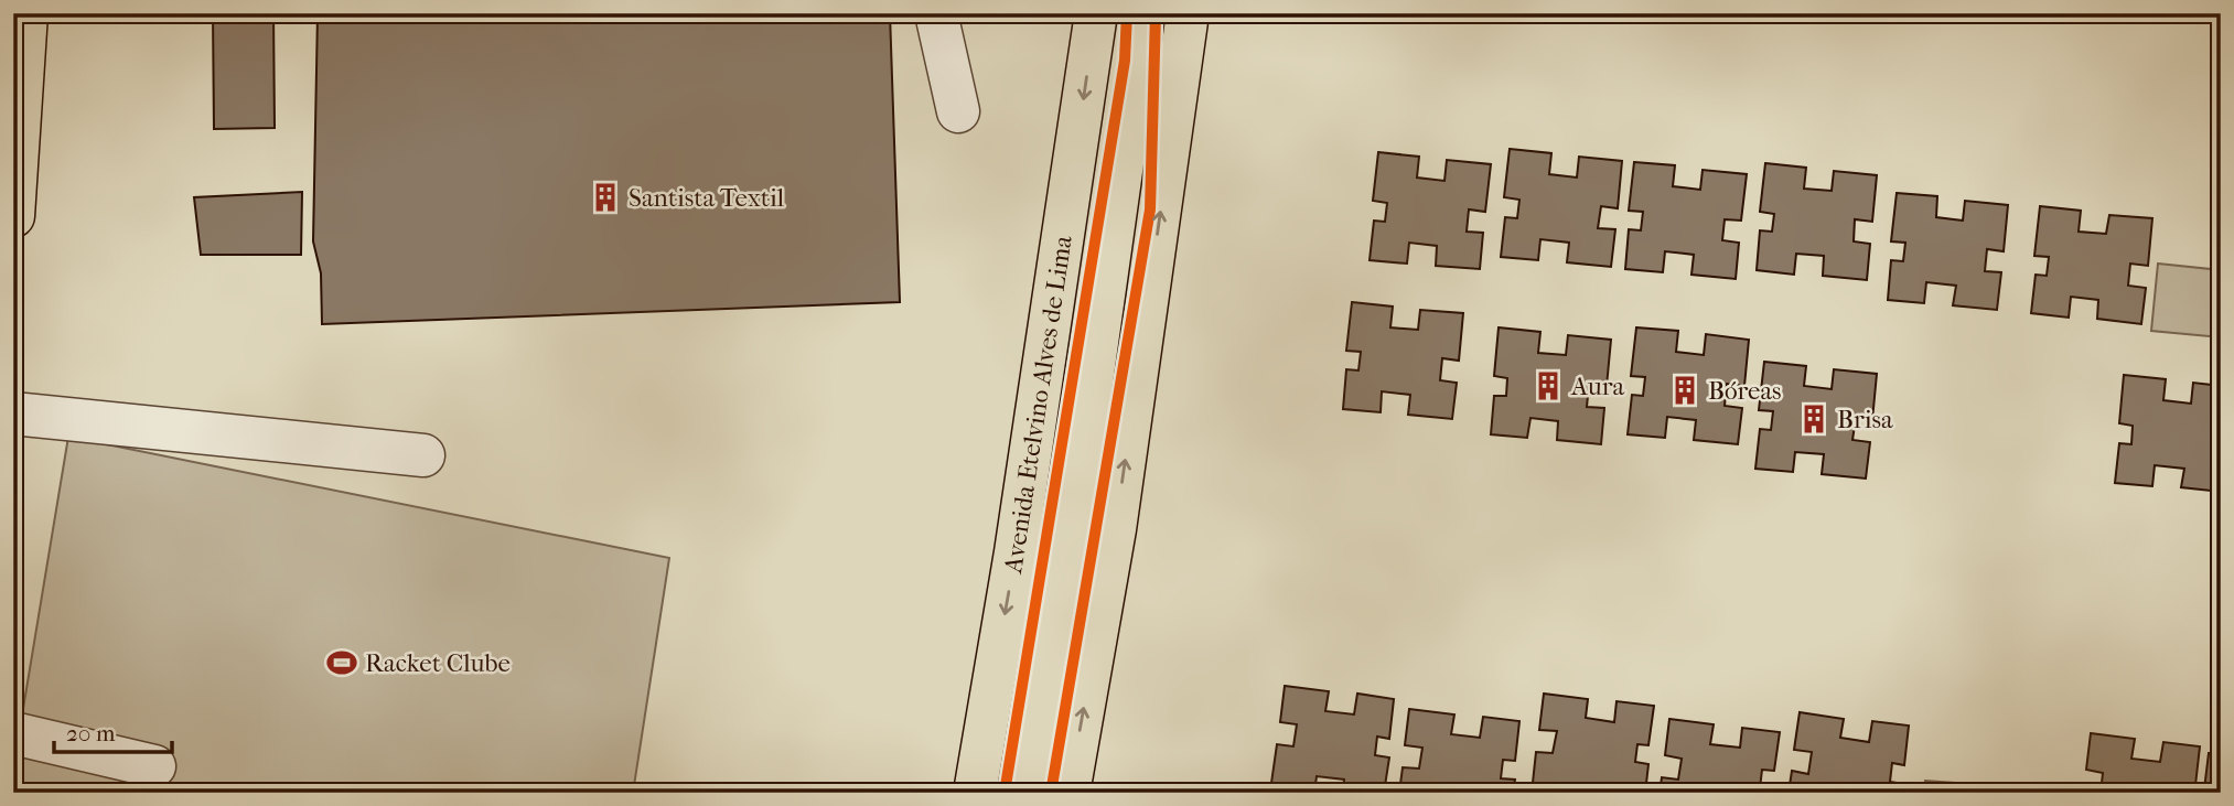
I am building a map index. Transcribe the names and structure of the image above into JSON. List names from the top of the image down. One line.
{"streets":{"main road":["Avenida Etelvino Alves de Lima"]},"places":{"building":["Santista Textil","Aura","Bóreas","Brisa"],"sports":["Racket Clube"]},"scale_bar":"20 m"}
